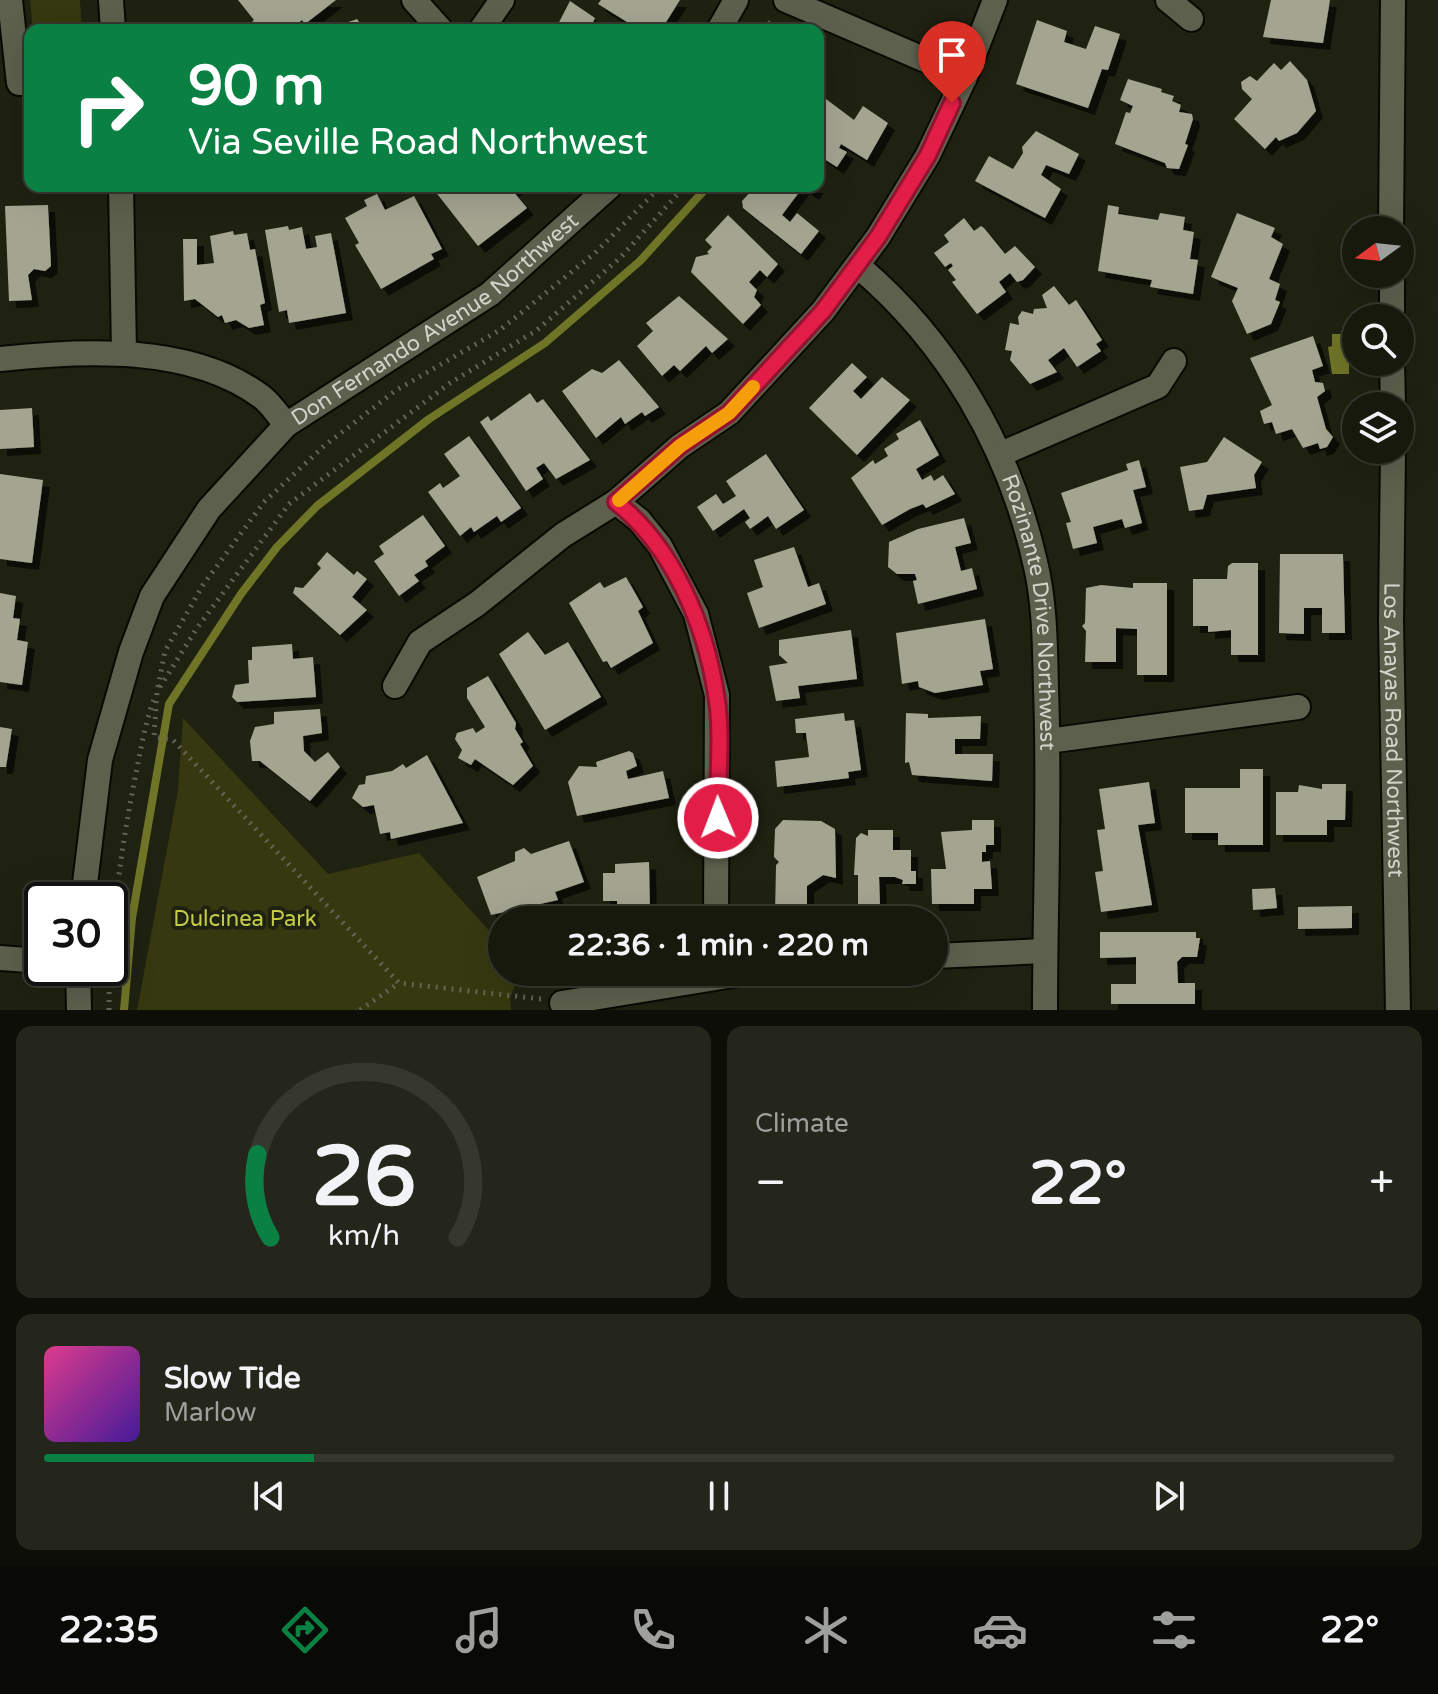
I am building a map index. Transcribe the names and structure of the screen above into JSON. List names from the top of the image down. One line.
{"streets":{"street":["Don Fernando Avenue Northwest","Rozinante Drive Northwest","Los Anayas Road Northwest"]},"parks":["Dulcinea Park"],"north":"left","page":{"turn":["90 m","Via Seville Road Northwest"],"limit":"30","trip":"22:36 · 1 min · 220 m","tile":"Climate","heat":["−","22°","+"],"song":["Slow Tide","Marlow"],"tabs":["22:35","22°"],"gauge":["26","km/h"]}}
